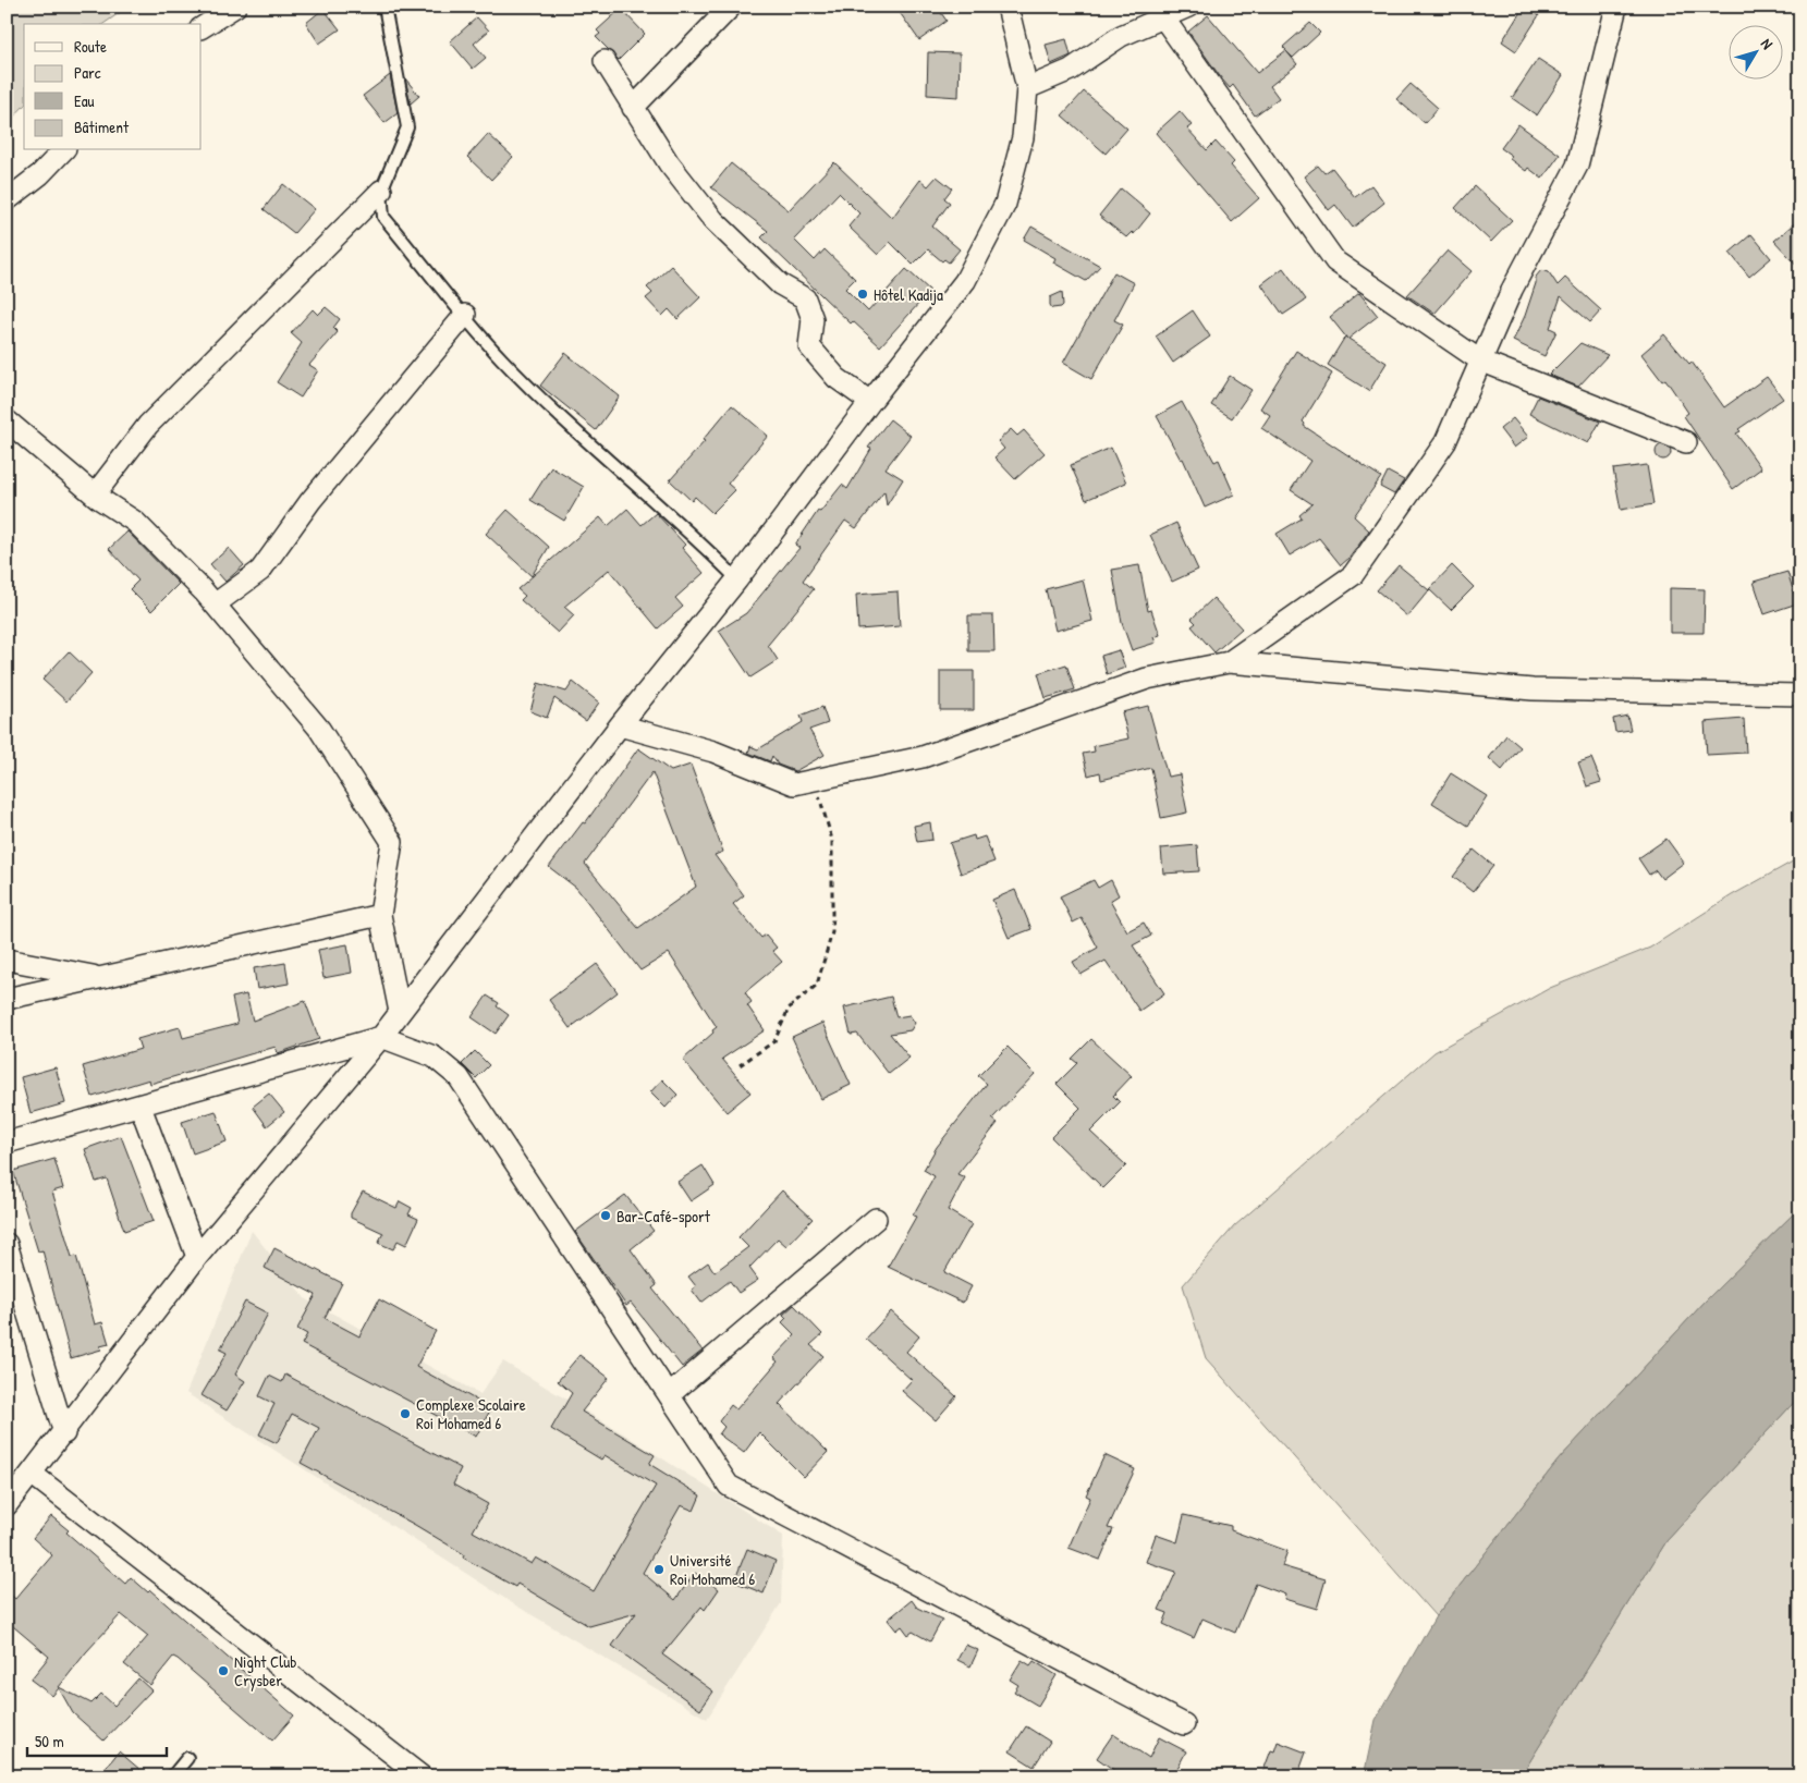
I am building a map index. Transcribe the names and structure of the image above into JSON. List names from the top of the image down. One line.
{"places":["Hôtel Kadija","Bar-Café-sport","Complexe Scolaire Roi Mohamed 6","Université Roi Mohamed 6","Night Club Crysber"],"legend":["Route","Parc","Eau","Bâtiment"],"scale_bar":"50 m","north":"top right"}
